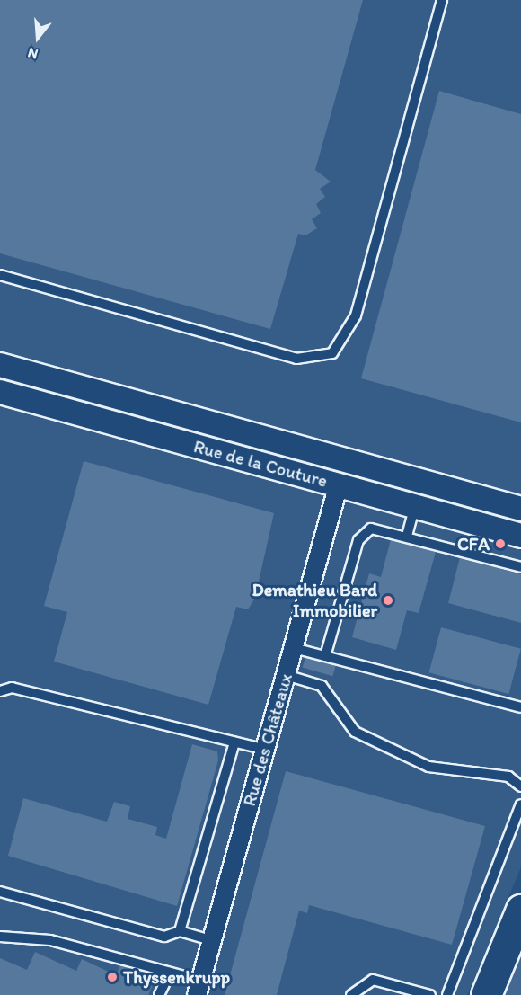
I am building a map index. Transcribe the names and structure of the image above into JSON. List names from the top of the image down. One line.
{"streets":{"street":["Rue de la Couture","Rue des Châteaux"]},"crossings":[["Rue de la Couture","Rue des Châteaux"]],"places":["CFA","Demathieu Bard Immobilier","Thyssenkrupp"],"north":"bottom"}
